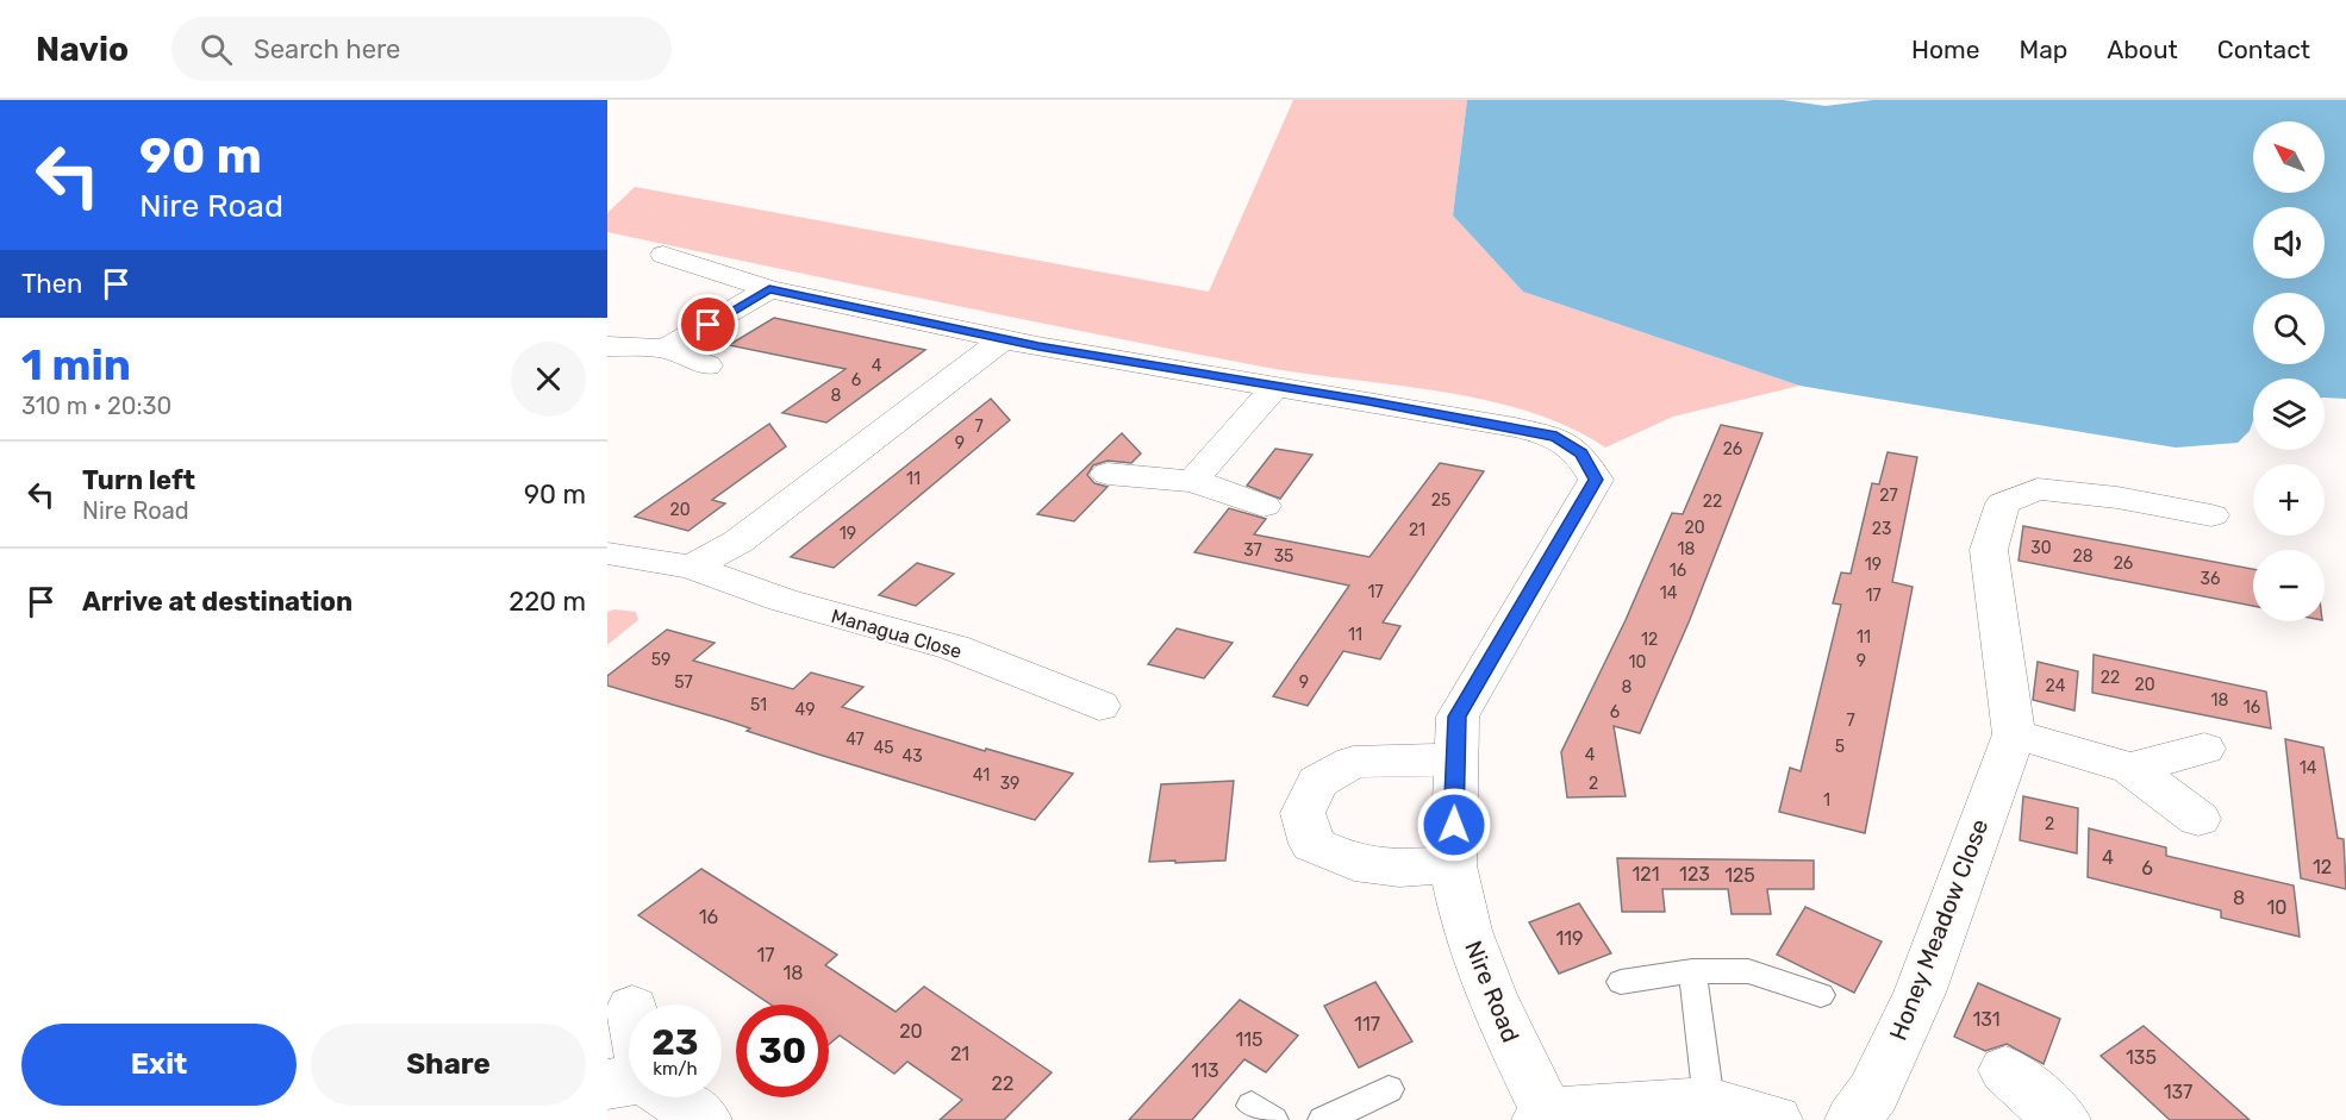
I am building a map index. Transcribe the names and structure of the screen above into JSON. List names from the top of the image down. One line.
{"streets":{"street":["Managua Close","Honey Meadow Close","Nire Road"]},"house_numbers":["4","6","8","7","9","26","11","27","25","22","20","20","23","21","19","30","18","37","35","28","26","19","16","36","17","14","17","11","11","12","59","9","10","22","57","9","20","24","8","18","51","16","49","6","7","47","5","45","4","43","14","41","39","2","1","2","4","12","6","121","123","125","8","10","16","119","17","18","131","117","20","115","21","135","113","22","137"],"north":"top left","page":{"header":"Navio","search":"Search here","nav":["Home","Map","About","Contact"],"turn":["90 m","Nire Road"],"map_buttons":["+","−"],"then":"Then","heading":["1 min","310 m · 20:30"],"list":[{"name":"Turn left","note":"Nire Road","value":"90 m"},{"name":"Arrive at destination","value":"220 m"}],"speed":"23 km/h","limit":"30","buttons":["Exit","Share"]}}
